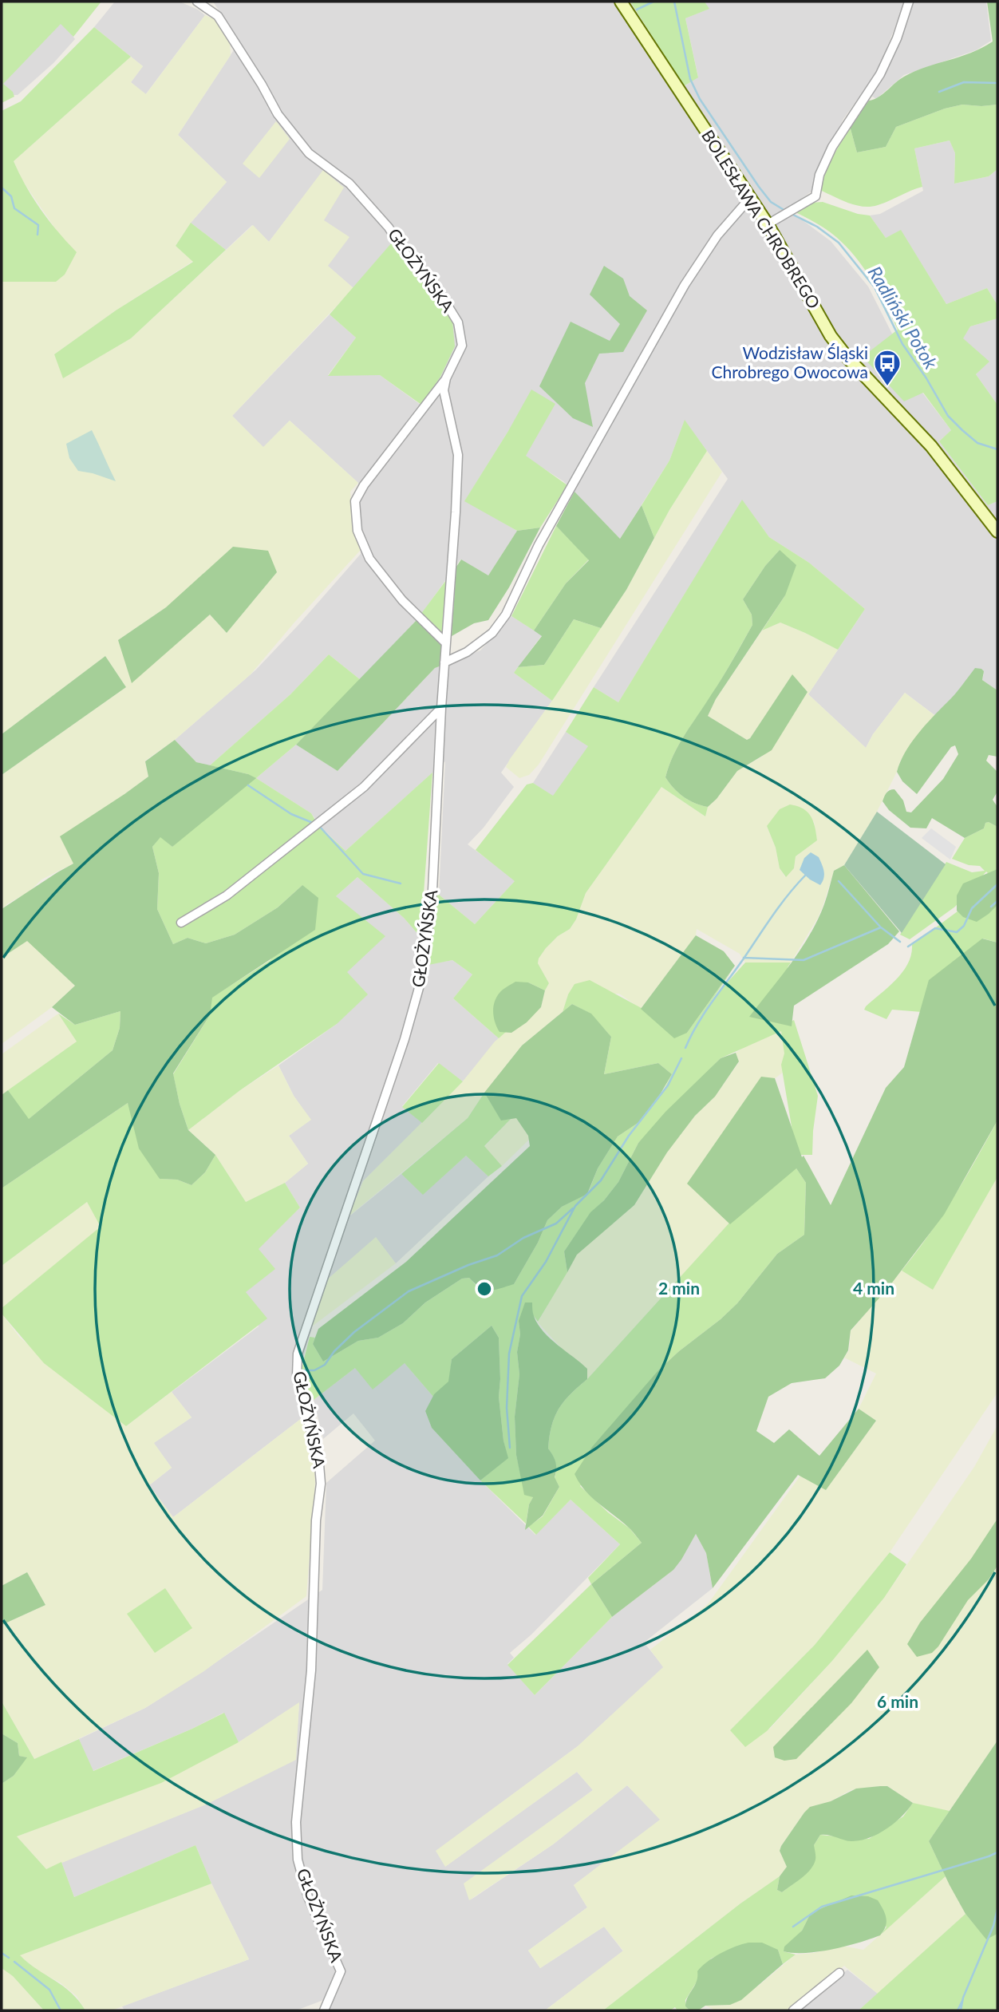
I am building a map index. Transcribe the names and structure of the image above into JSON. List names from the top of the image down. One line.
{"streets":{"street":["BOLESŁAWA CHROBREGO","GŁOŻYŃSKA"]},"water":["Radliński Potok"],"places":{"bus stop":["Wodzisław Śląski Chrobrego Owocowa"]},"rings":["2 min","4 min","6 min"]}
